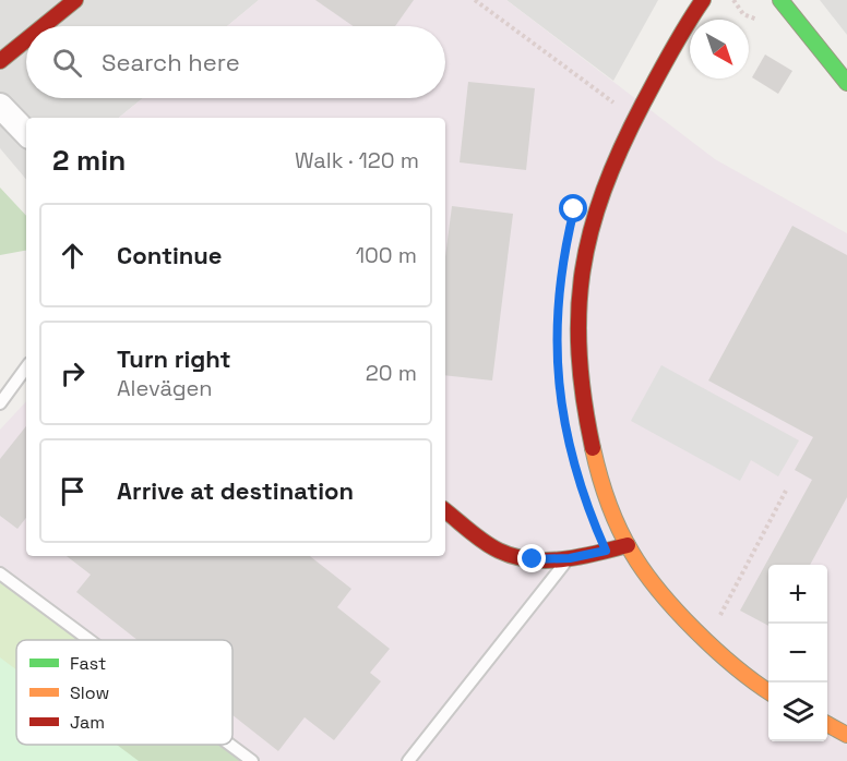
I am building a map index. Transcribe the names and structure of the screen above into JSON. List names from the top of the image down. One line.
{"legend":["Fast","Slow","Jam"],"north":"bottom right","page":{"search":"Search here","heading":["2 min","Walk · 120 m"],"list":[["Continue","100 m"],["Turn right","Alevägen","20 m"],"Arrive at destination"],"map_buttons":["+","−"]}}
